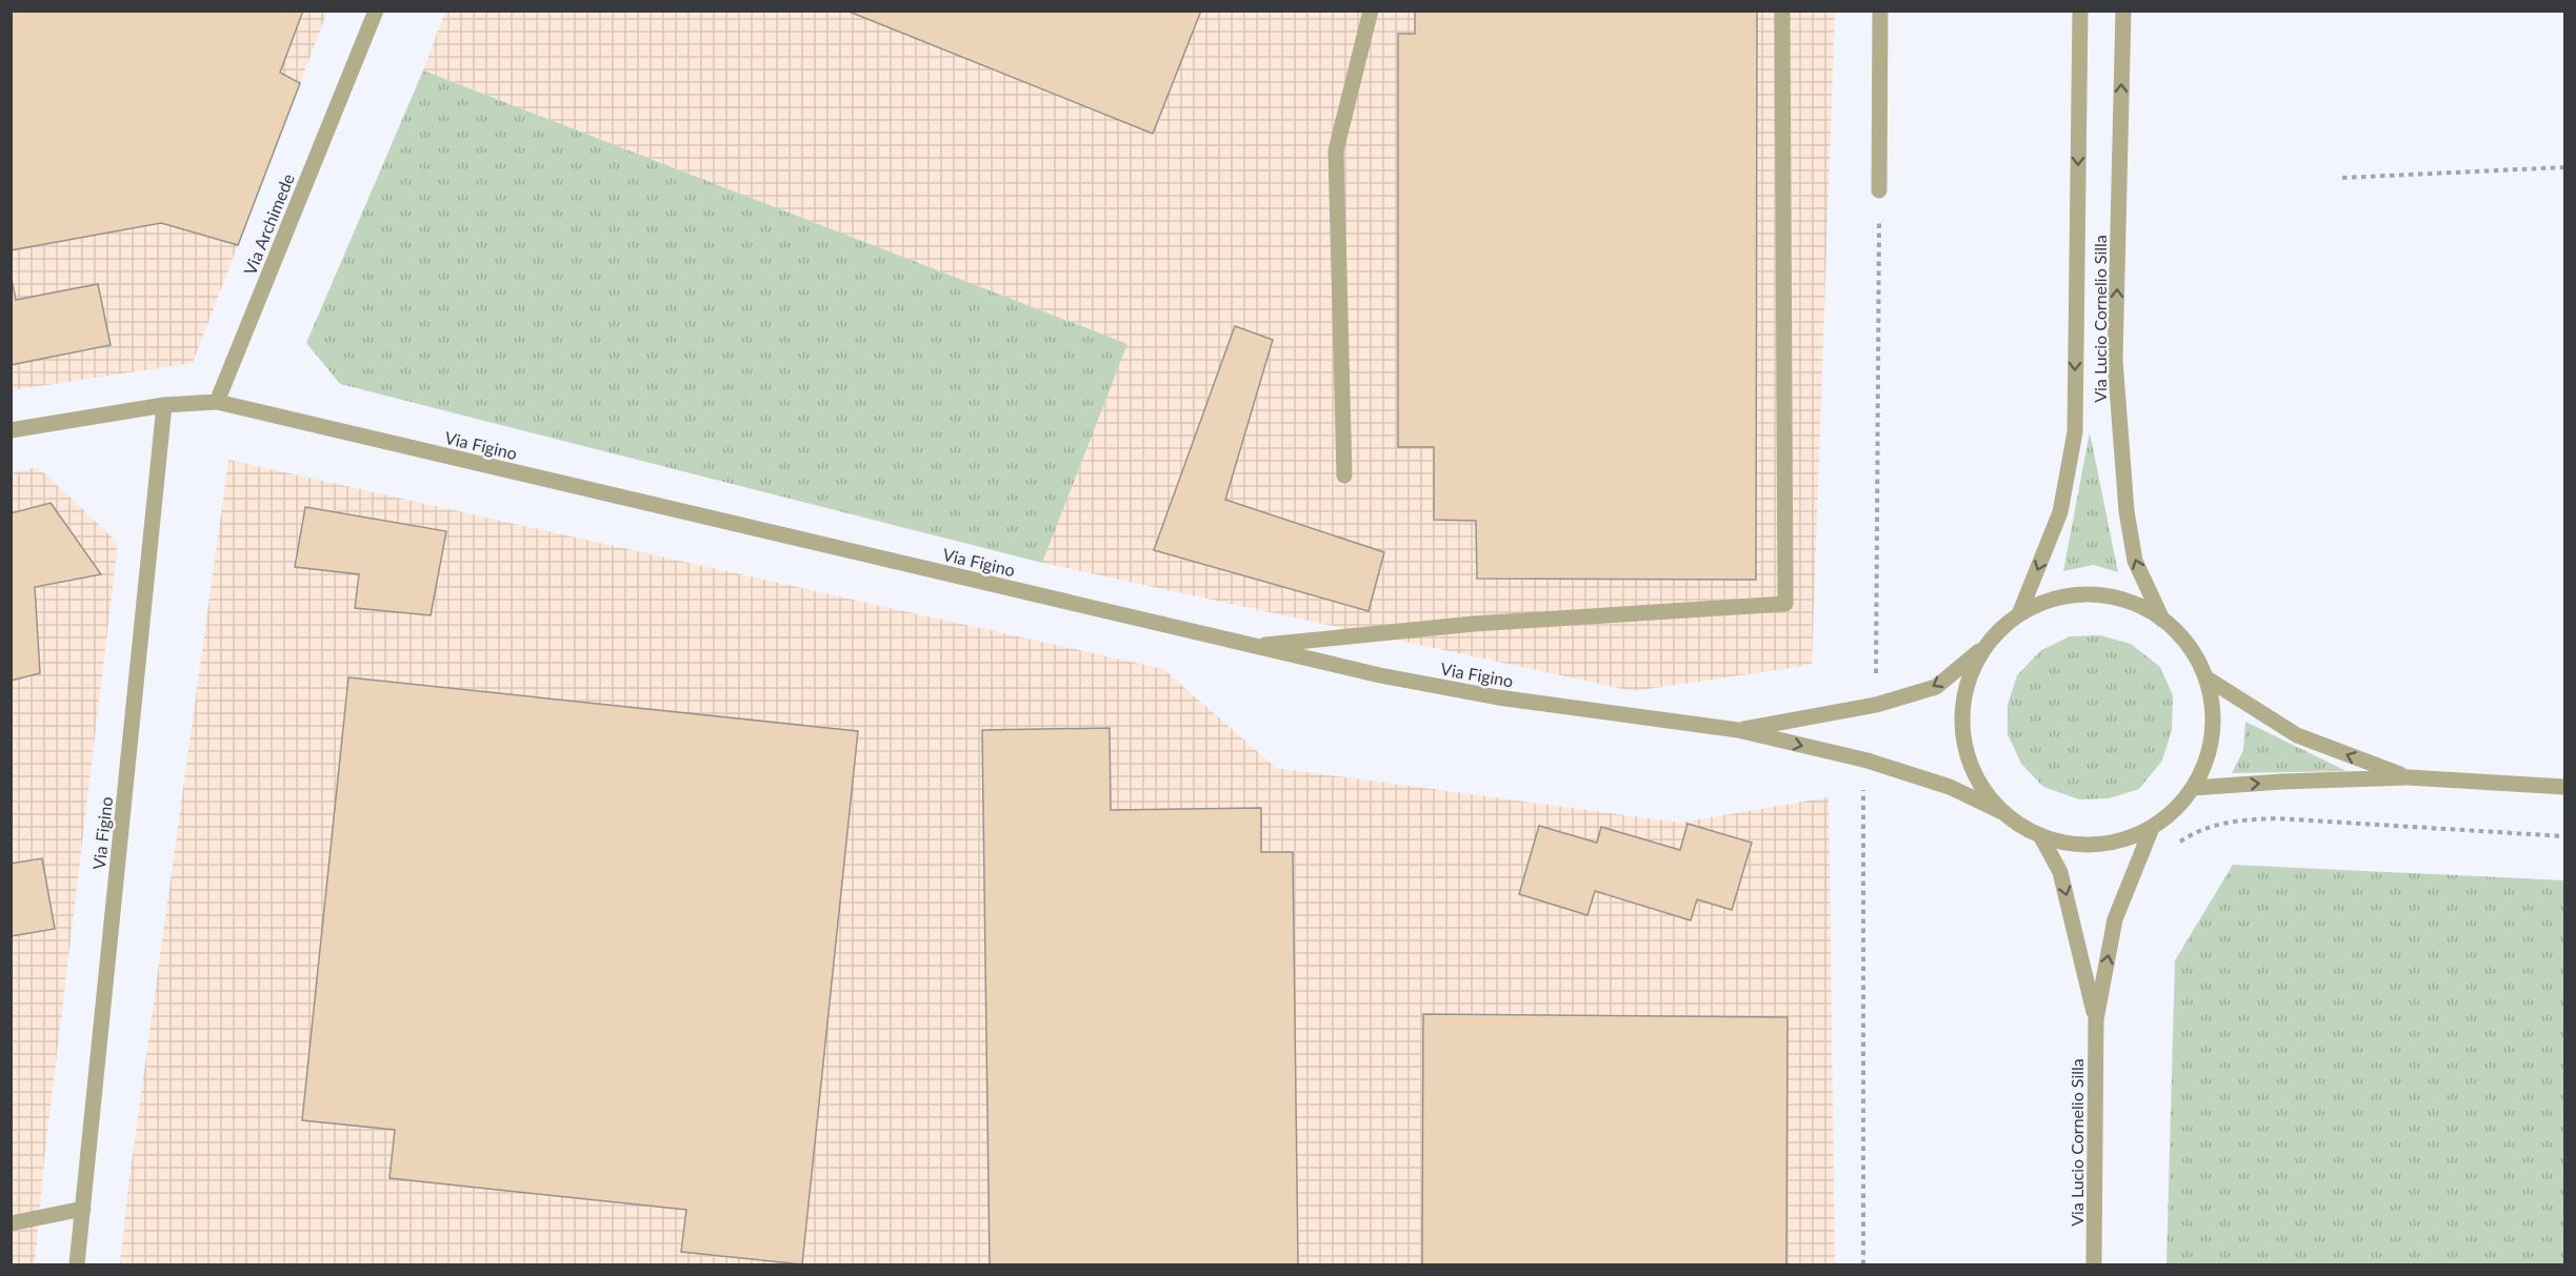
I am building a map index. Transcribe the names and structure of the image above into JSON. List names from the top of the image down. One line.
{"streets":{"street":["Via Archimede","Via Lucio Cornelio Silla","Via Figino"]},"crossings":[["Via Archimede","Via Figino"],["Via Lucio Cornelio Silla","Via Figino"]]}
